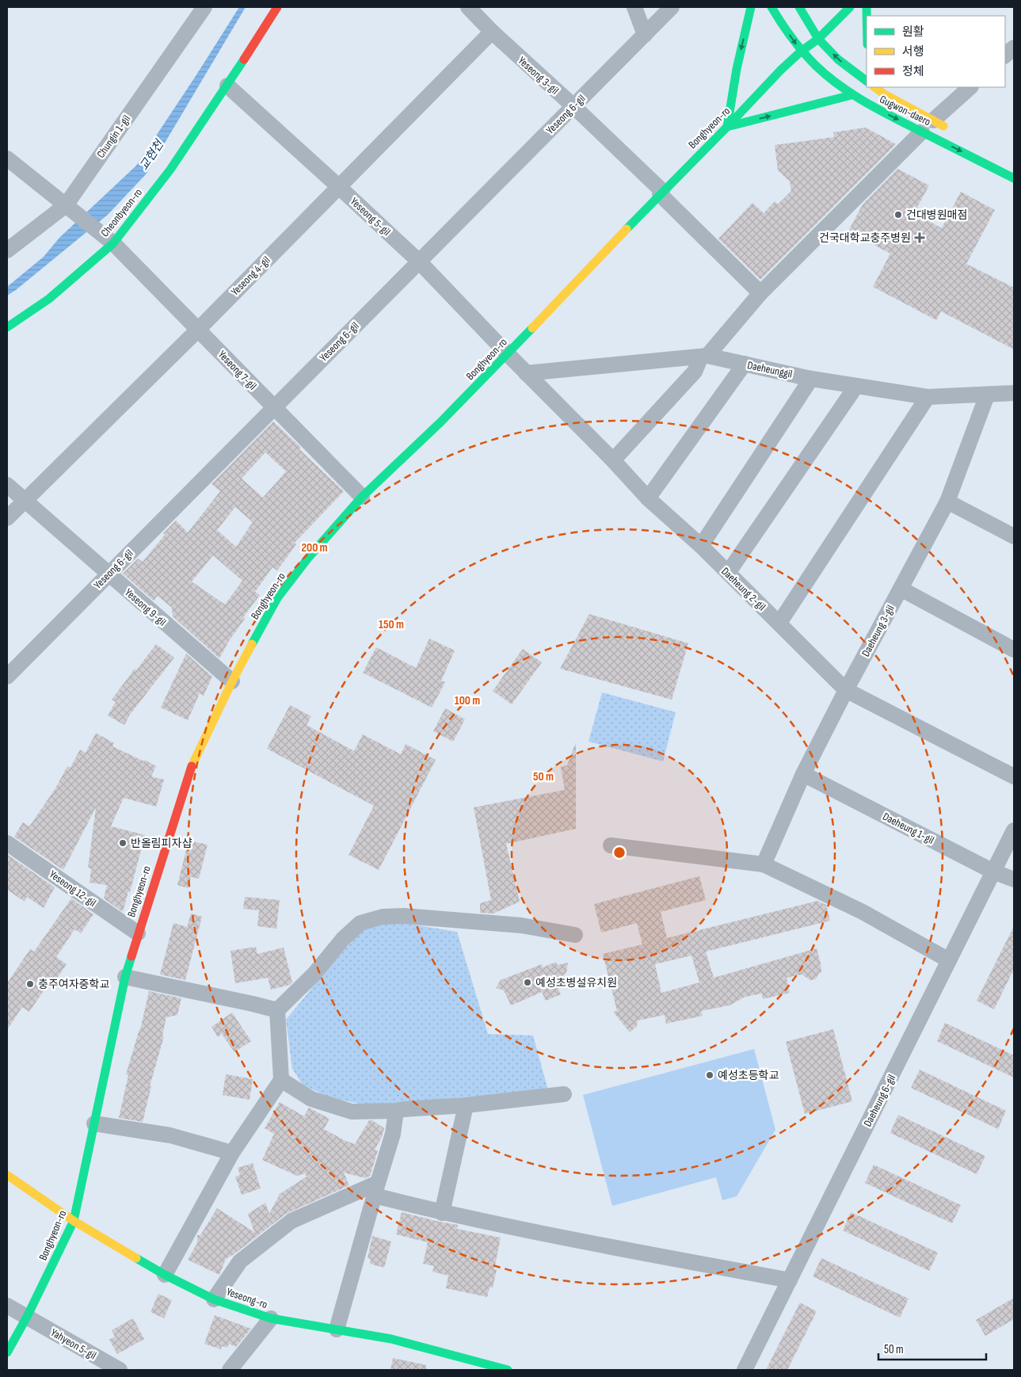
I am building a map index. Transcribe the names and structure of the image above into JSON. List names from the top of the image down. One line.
{"streets":{"street":["Yeseong 3-gil","Gugwon-daero","Yeseong 6-gil","Bonghyeon-ro","Chungin 1-gil","Cheonbyeon-ro","Yeseong 5-gil","Yeseong 4-gil","Daeheunggil","Yeseong 7-gil","Daeheung 2-gil","Yeseong 9-gil","Daeheung 3-gil","Daeheung 1-gil","Yeseong 12-gil","Daeheung 6-gil","Yeseong-ro","Yahyeon 5-gil"]},"crossings":[["Yeseong 3-gil","Yeseong 6-gil"],["Yeseong 3-gil","Bonghyeon-ro"],["Yeseong 3-gil","Yeseong 4-gil"],["Gugwon-daero","Bonghyeon-ro"],["Yeseong 6-gil","Yeseong 5-gil"],["Yeseong 6-gil","Yeseong 7-gil"],["Yeseong 6-gil","Yeseong 9-gil"],["Bonghyeon-ro","Yeseong 5-gil"],["Bonghyeon-ro","Yeseong 7-gil"],["Bonghyeon-ro","Daeheung 2-gil"],["Bonghyeon-ro","Yeseong 9-gil"],["Bonghyeon-ro","Yeseong 12-gil"],["Bonghyeon-ro","Yeseong-ro"],["Bonghyeon-ro","Yahyeon 5-gil"],["Chungin 1-gil","Yeseong 7-gil"],["Cheonbyeon-ro","Yeseong 5-gil"],["Cheonbyeon-ro","Yeseong 7-gil"],["Yeseong 5-gil","Yeseong 4-gil"],["Yeseong 5-gil","Daeheung 2-gil"],["Yeseong 4-gil","Yeseong 7-gil"],["Yeseong 4-gil","Yeseong 9-gil"],["Daeheunggil","Daeheung 2-gil"],["Daeheunggil","Daeheung 3-gil"],["Daeheung 2-gil","Daeheung 3-gil"],["Daeheung 3-gil","Daeheung 1-gil"],["Daeheung 1-gil","Daeheung 6-gil"]],"water":["교현천"],"places":{"other":["건대병원매점","반올림피자샵","예성초병설유치원","충주여자중학교","예성초등학교"],"health":["건국대학교충주병원"]},"legend":["원활","서행","정체"],"scale_bar":"50 m","rings":["200 m","150 m","100 m","50 m"]}
